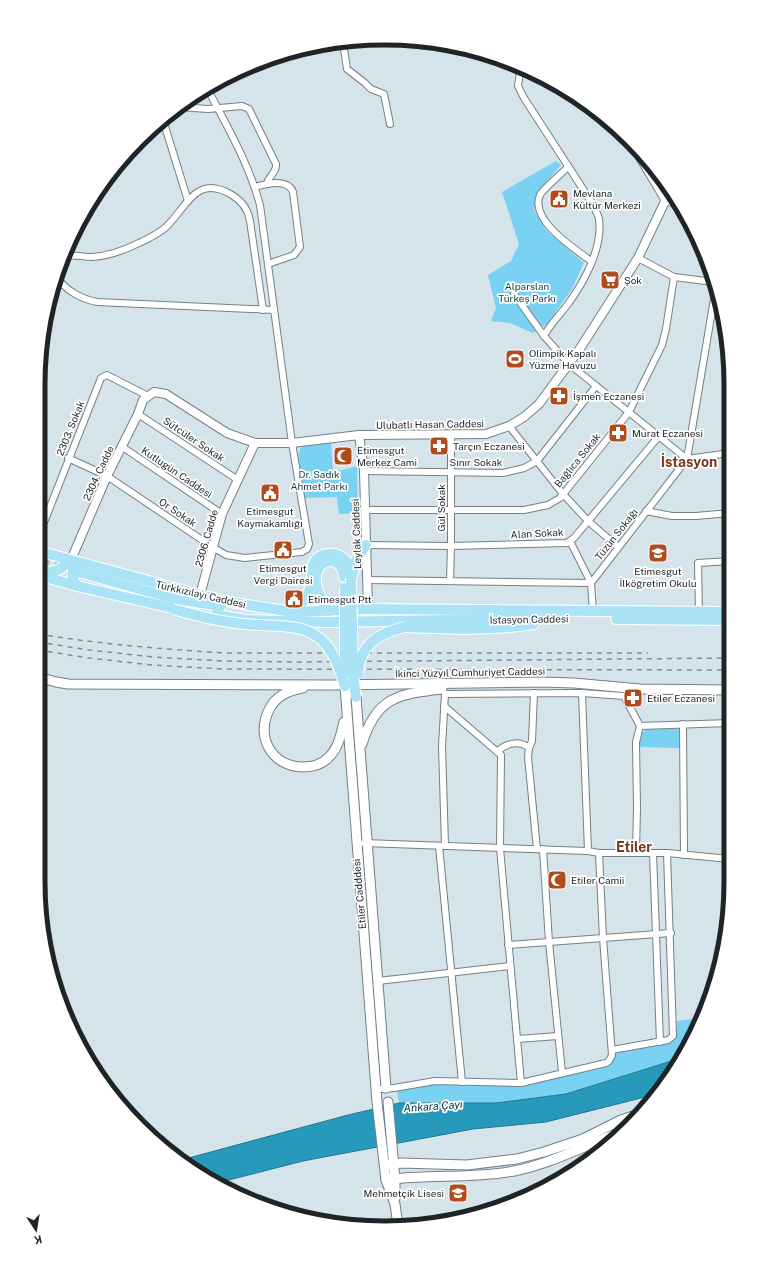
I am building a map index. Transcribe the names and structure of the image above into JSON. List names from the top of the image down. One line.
{"streets":{"main road":["Türkkızılayı Caddesi","İstasyon Caddesi","İkinci Yüzyıl Cumhuriyet Caddesi","Etiler Cadddesi"],"street":["Ulubatlı Hasan Caddesi","2303. Sokak","Sütcüler Sokak","Bağlıca Sokak","Sınır Sokak","Kutlugün Caddesi","2304. Cadde","Gül Sokak","Or Sokak","Alan Sokak","Leylak Caddesi","Tüzün Sokağı","2306. Cadde"]},"crossings":[["Ulubatlı Hasan Caddesi","2303. Sokak"],["Ulubatlı Hasan Caddesi","2304. Cadde"],["Ulubatlı Hasan Caddesi","Gül Sokak"],["Ulubatlı Hasan Caddesi","Or Sokak"],["Ulubatlı Hasan Caddesi","Leylak Caddesi"],["Ulubatlı Hasan Caddesi","2306. Cadde"],["2303. Sokak","2304. Cadde"],["2303. Sokak","Or Sokak"],["Sütcüler Sokak","2304. Cadde"],["Sütcüler Sokak","2306. Cadde"],["Bağlıca Sokak","Gül Sokak"],["Bağlıca Sokak","Leylak Caddesi"],["Sınır Sokak","Gül Sokak"],["Sınır Sokak","Leylak Caddesi"],["Kutlugün Caddesi","2304. Cadde"],["Kutlugün Caddesi","2306. Cadde"],["2304. Cadde","Or Sokak"],["2304. Cadde","Türkkızılayı Caddesi"],["Gül Sokak","Alan Sokak"],["Or Sokak","2306. Cadde"],["Alan Sokak","Leylak Caddesi"],["Leylak Caddesi","Türkkızılayı Caddesi"],["Leylak Caddesi","İstasyon Caddesi"],["2306. Cadde","Türkkızılayı Caddesi"],["Türkkızılayı Caddesi","İstasyon Caddesi"]],"districts":["İstasyon","Etiler"],"water":["Ankara Çayı"],"parks":["Alparslan Türkeş Parkı","Dr. Sadık Ahmet Parkı"],"places":{"public building":["Mevlana Kültür Merkezi","Etimesgut Kaymakamlığı","Etimesgut Vergi Dairesi","Etimesgut Ptt"],"supermarket":["Şok"],"sports":["Olimpik Kapalı Yüzme Havuzu"],"pharmacy":["İşmen Eczanesi","Murat Eczanesi","Tarçın Eczanesi","Etiler Eczanesi"],"mosque":["Etimesgut Merkez Cami","Etiler Camii"],"school or university":["Etimesgut İlköğretim Okulu","Mehmetçik Lisesi"]},"north":"bottom"}
